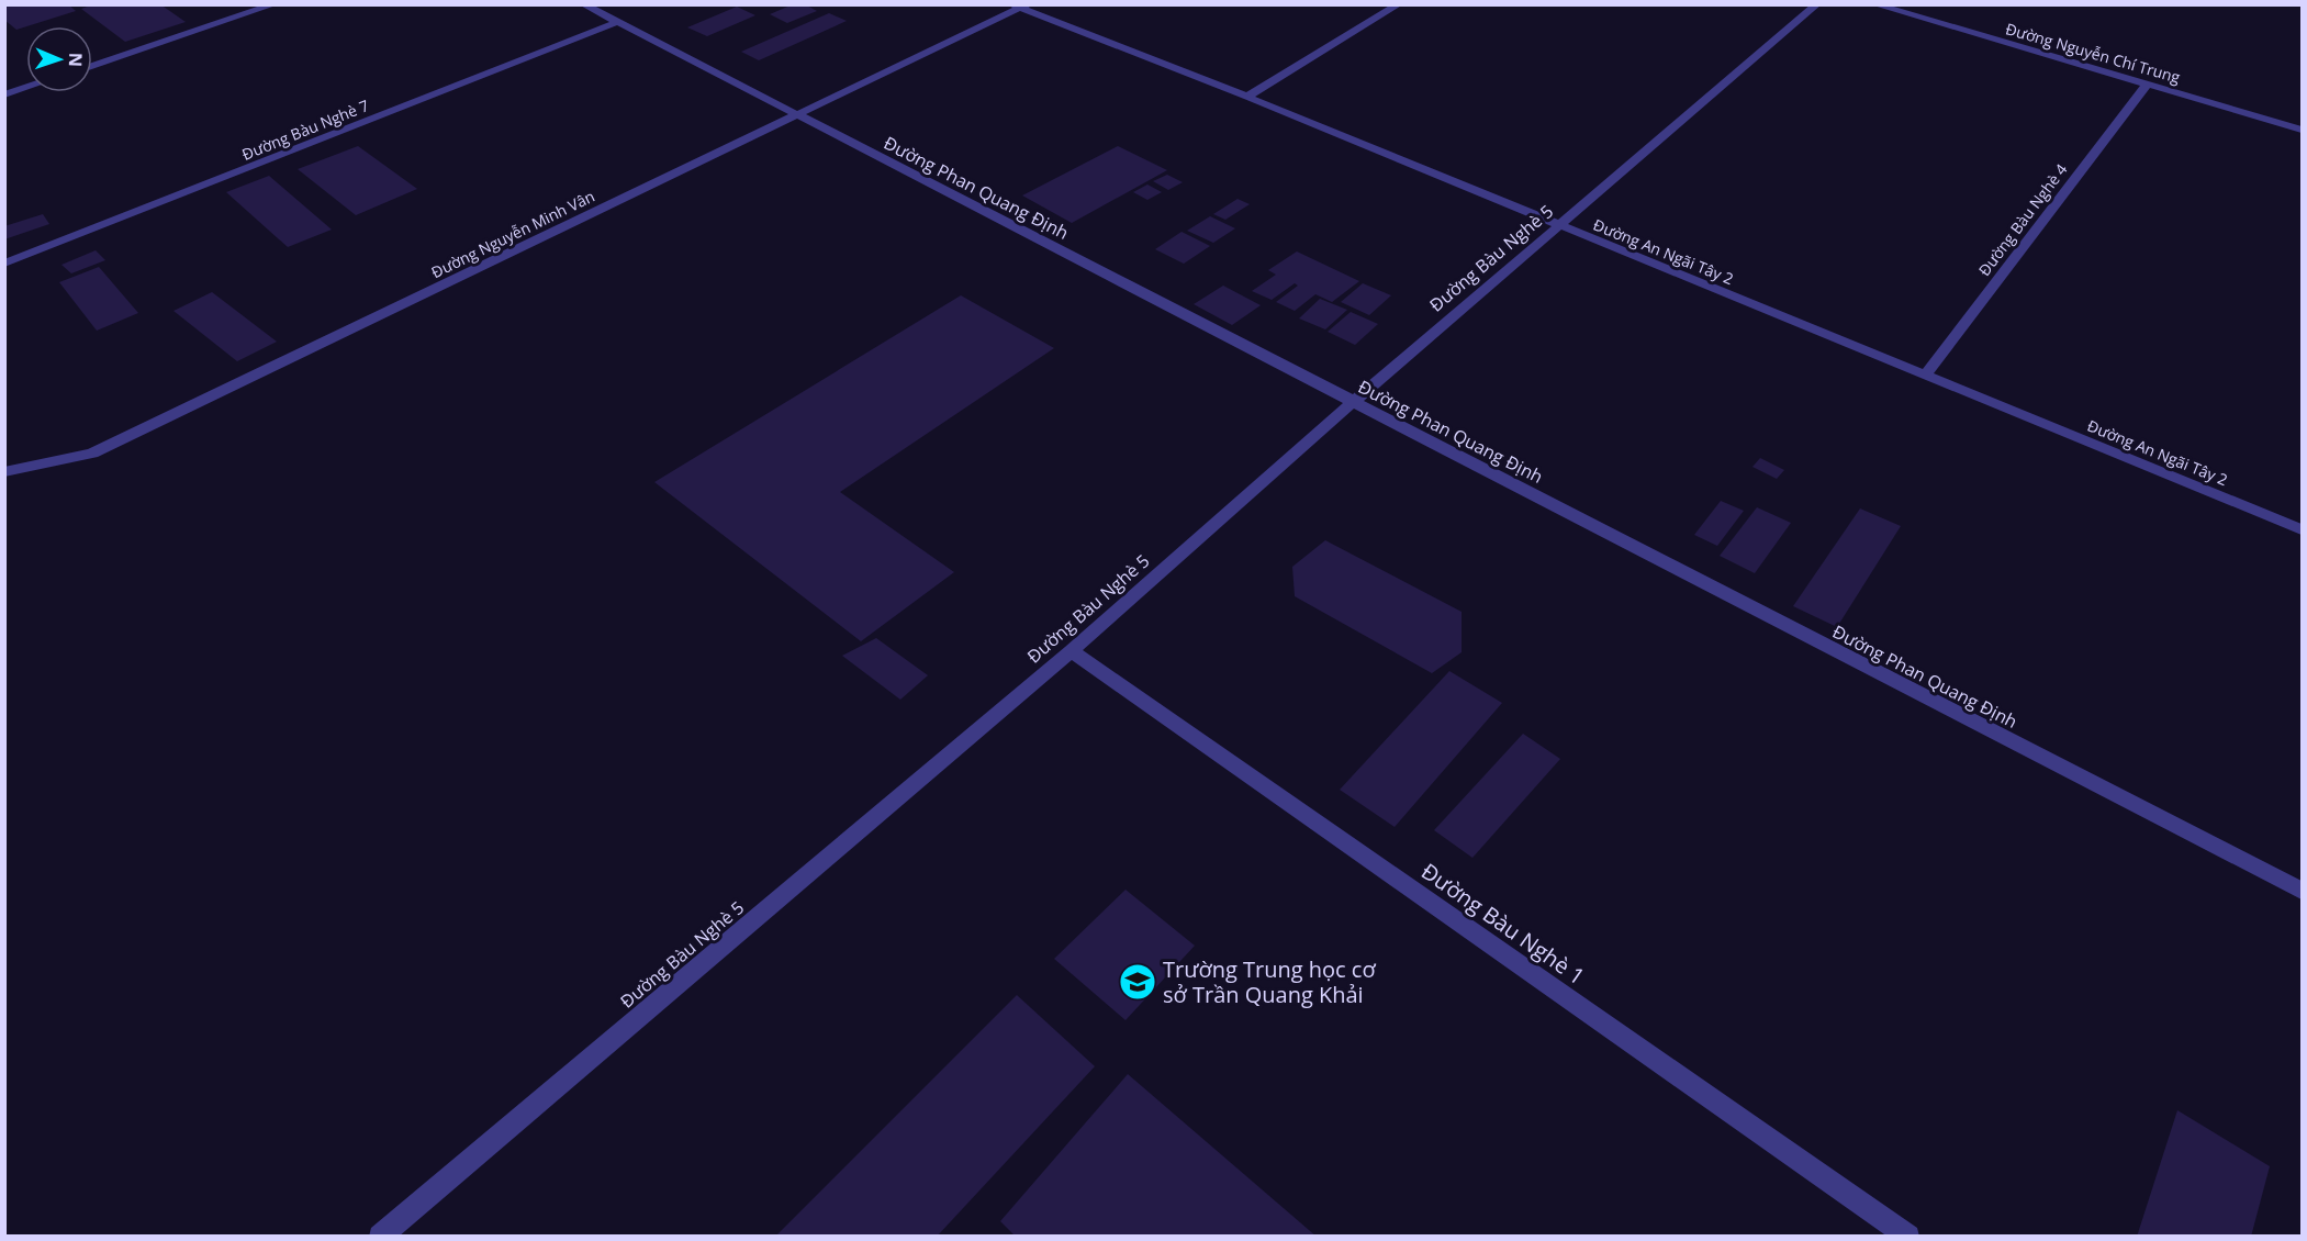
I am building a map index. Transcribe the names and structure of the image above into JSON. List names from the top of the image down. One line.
{"streets":{"street":["Đường Nguyễn Chí Trung","Đường Bàu Nghè 7","Đường Phan Quang Định","Đường Bàu Nghè 4","Đường Nguyễn Minh Vân","Đường An Ngãi Tây 2","Đường Bàu Nghè 5","Đường Bàu Nghè 1"]},"crossings":[["Đường Nguyễn Chí Trung","Đường Bàu Nghè 4"],["Đường Bàu Nghè 7","Đường Phan Quang Định"],["Đường Phan Quang Định","Đường Nguyễn Minh Vân"],["Đường Phan Quang Định","Đường Bàu Nghè 5"],["Đường Bàu Nghè 4","Đường An Ngãi Tây 2"],["Đường Nguyễn Minh Vân","Đường An Ngãi Tây 2"],["Đường An Ngãi Tây 2","Đường Bàu Nghè 5"],["Đường Bàu Nghè 5","Đường Bàu Nghè 1"]],"places":{"school or university":["Trường Trung học cơ sở Trần Quang Khải"]},"north":"right"}
